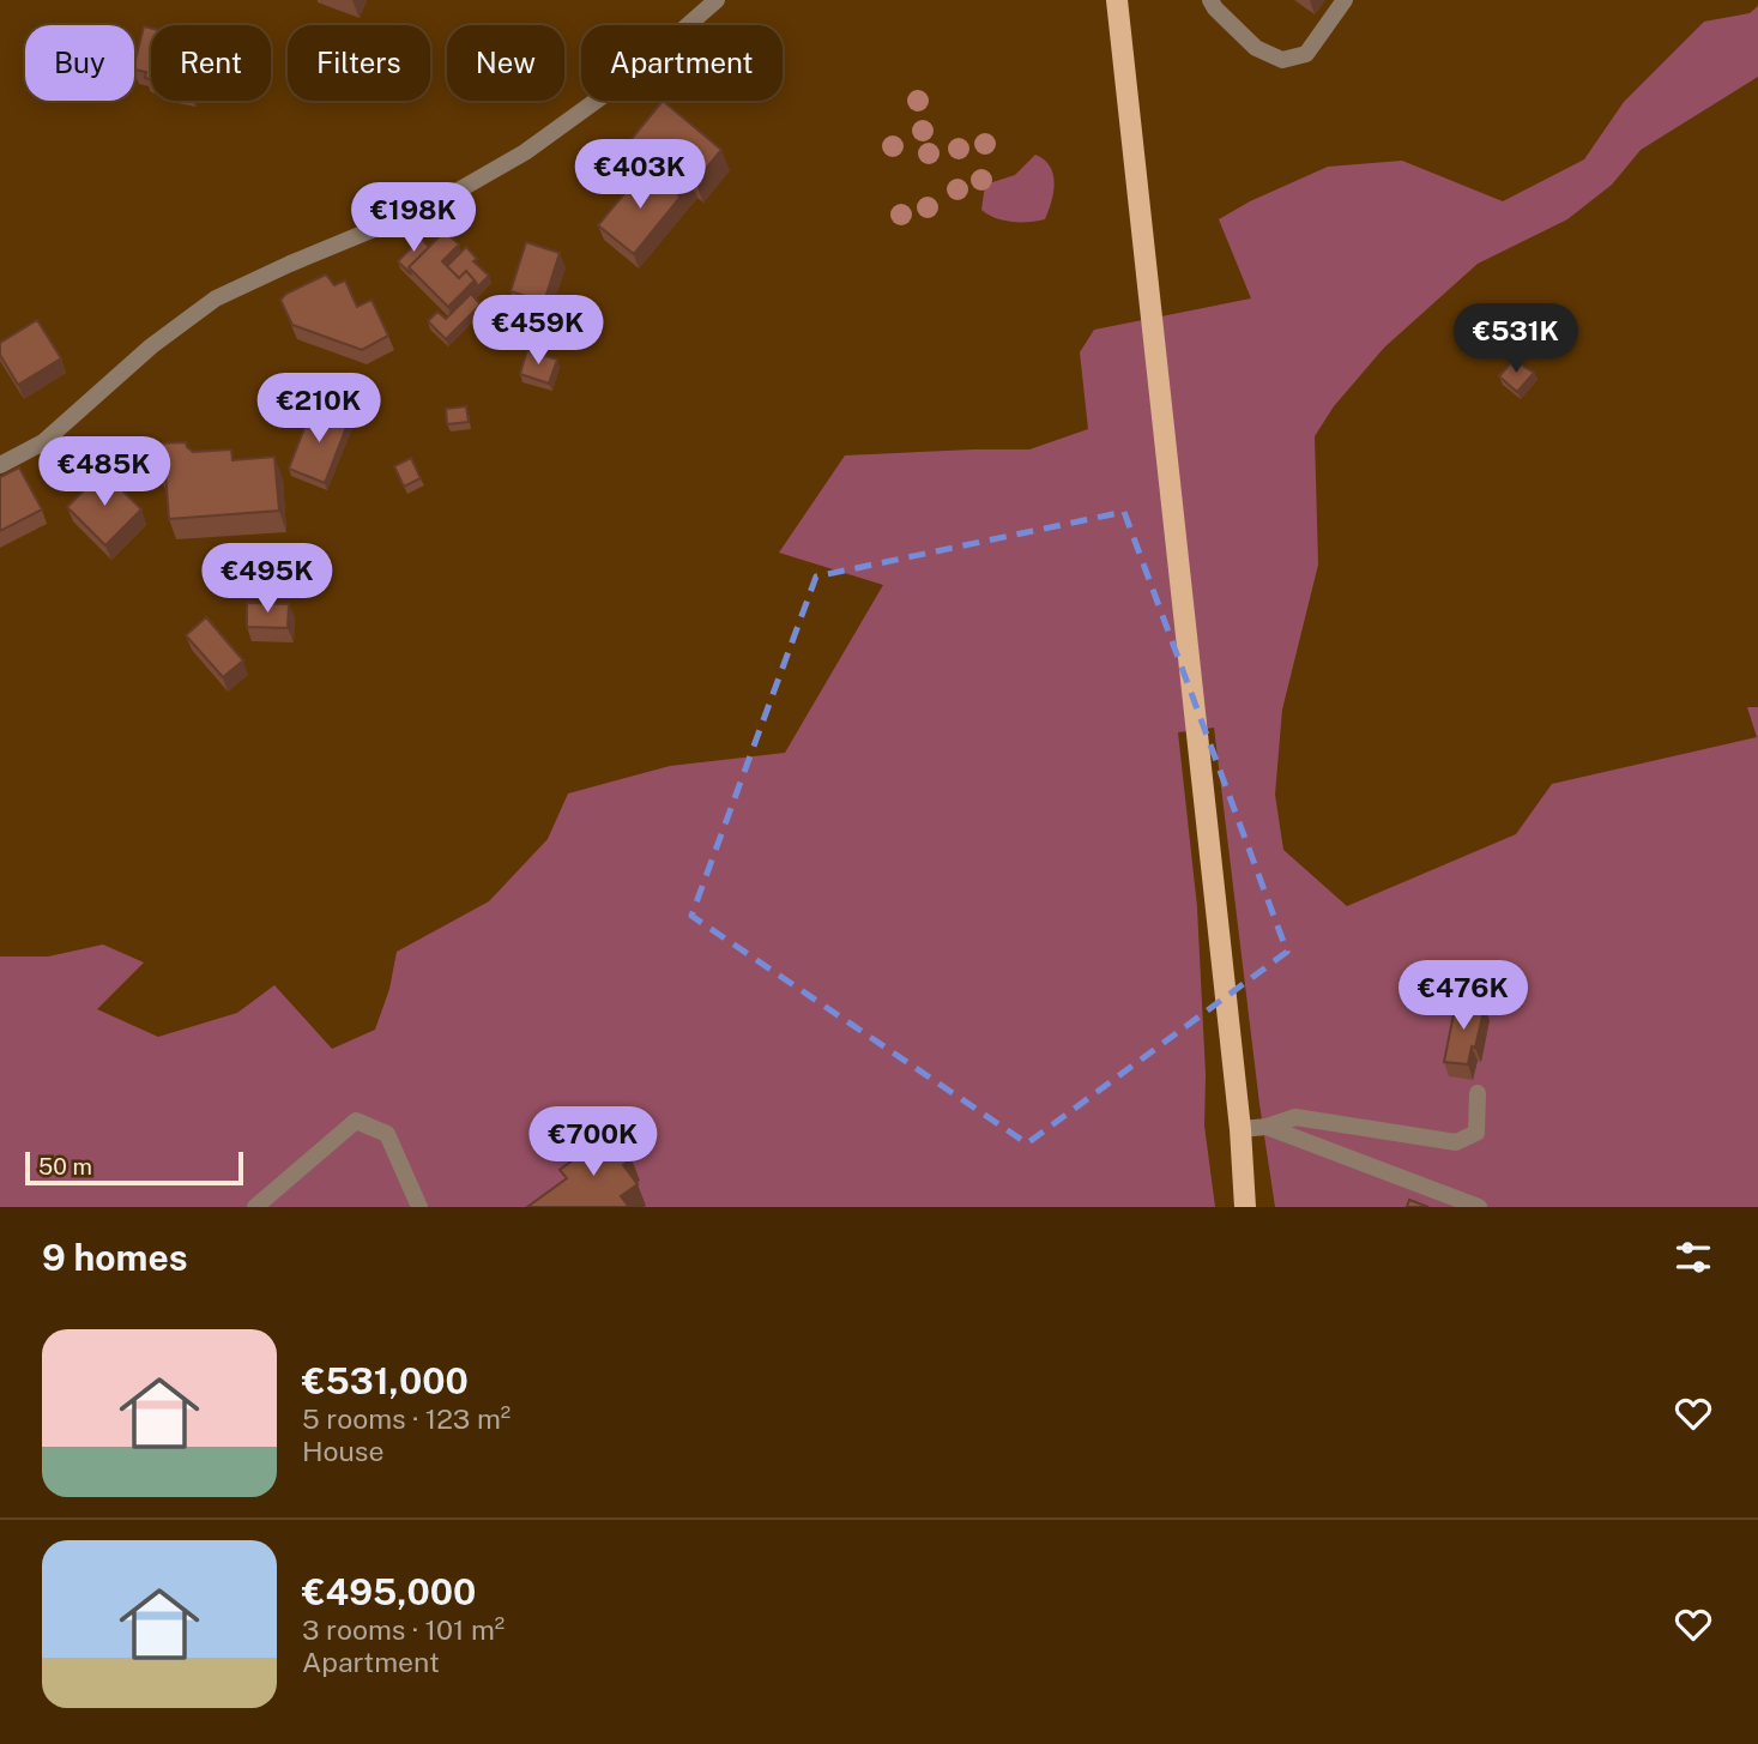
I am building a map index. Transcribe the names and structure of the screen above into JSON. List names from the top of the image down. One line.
{"scale_bar":"50 m","page":{"chip":["Buy","Rent","Filters","New","Apartment"],"price":["€403K","€198K","€459K","€531K","€210K","€485K","€495K","€476K","€700K"],"scale":"50 m","heading":"9 homes","list":[{"name":"€531,000","note":"5 rooms · 123 m² · House"},{"name":"€495,000","note":"3 rooms · 101 m² · Apartment"}]}}
